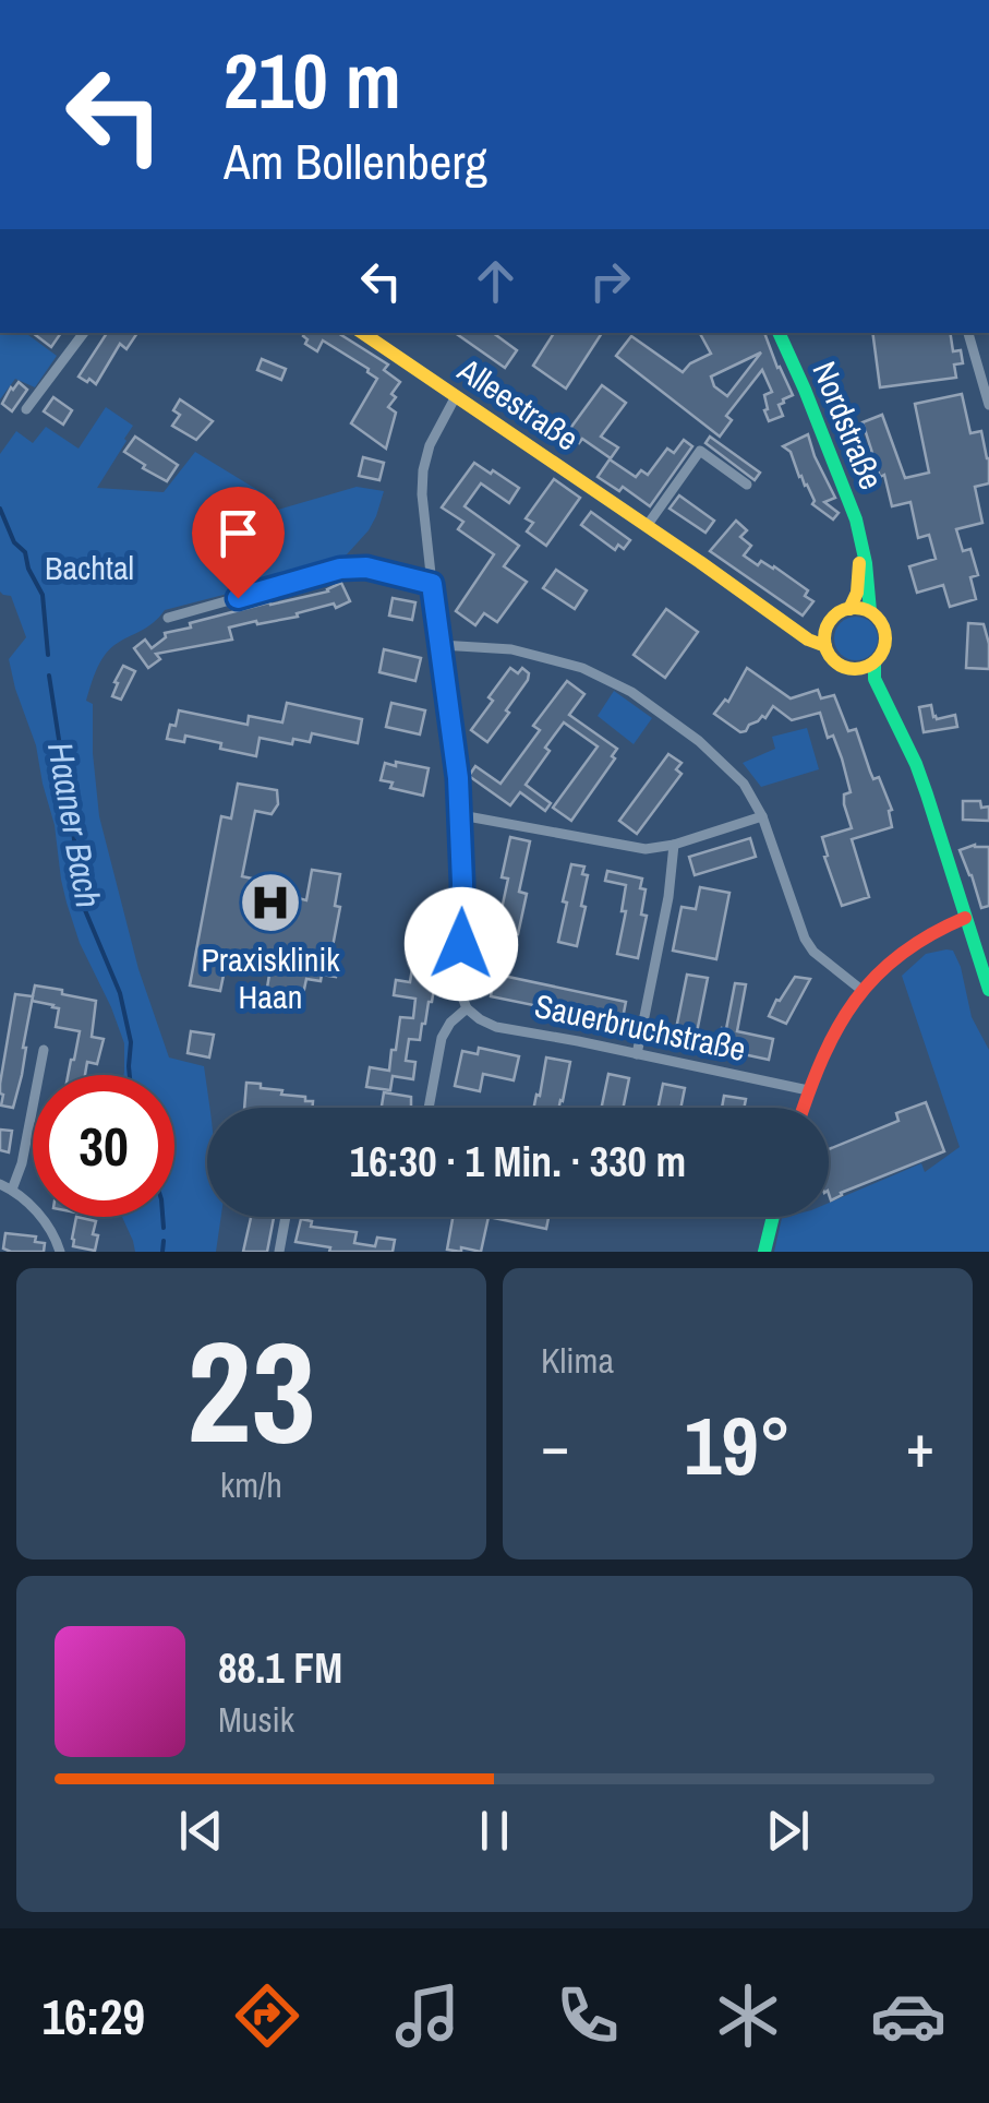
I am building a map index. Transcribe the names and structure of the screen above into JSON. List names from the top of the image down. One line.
{"streets":{"main road":["Alleestraße","Nordstraße"],"street":["Sauerbruchstraße"]},"crossings":[["Alleestraße","Nordstraße"]],"water":["Haaner Bach"],"parks":["Bachtal"],"places":{"hospital":["Praxisklinik Haan"]},"page":{"turn":["210 m","Am Bollenberg"],"limit":"30","trip":"16:30 · 1 Min. · 330 m","tile":[["23","km/h"],"Klima"],"heat":["−","19°","+"],"song":["88.1 FM","Musik"],"tabs":"16:29"}}
